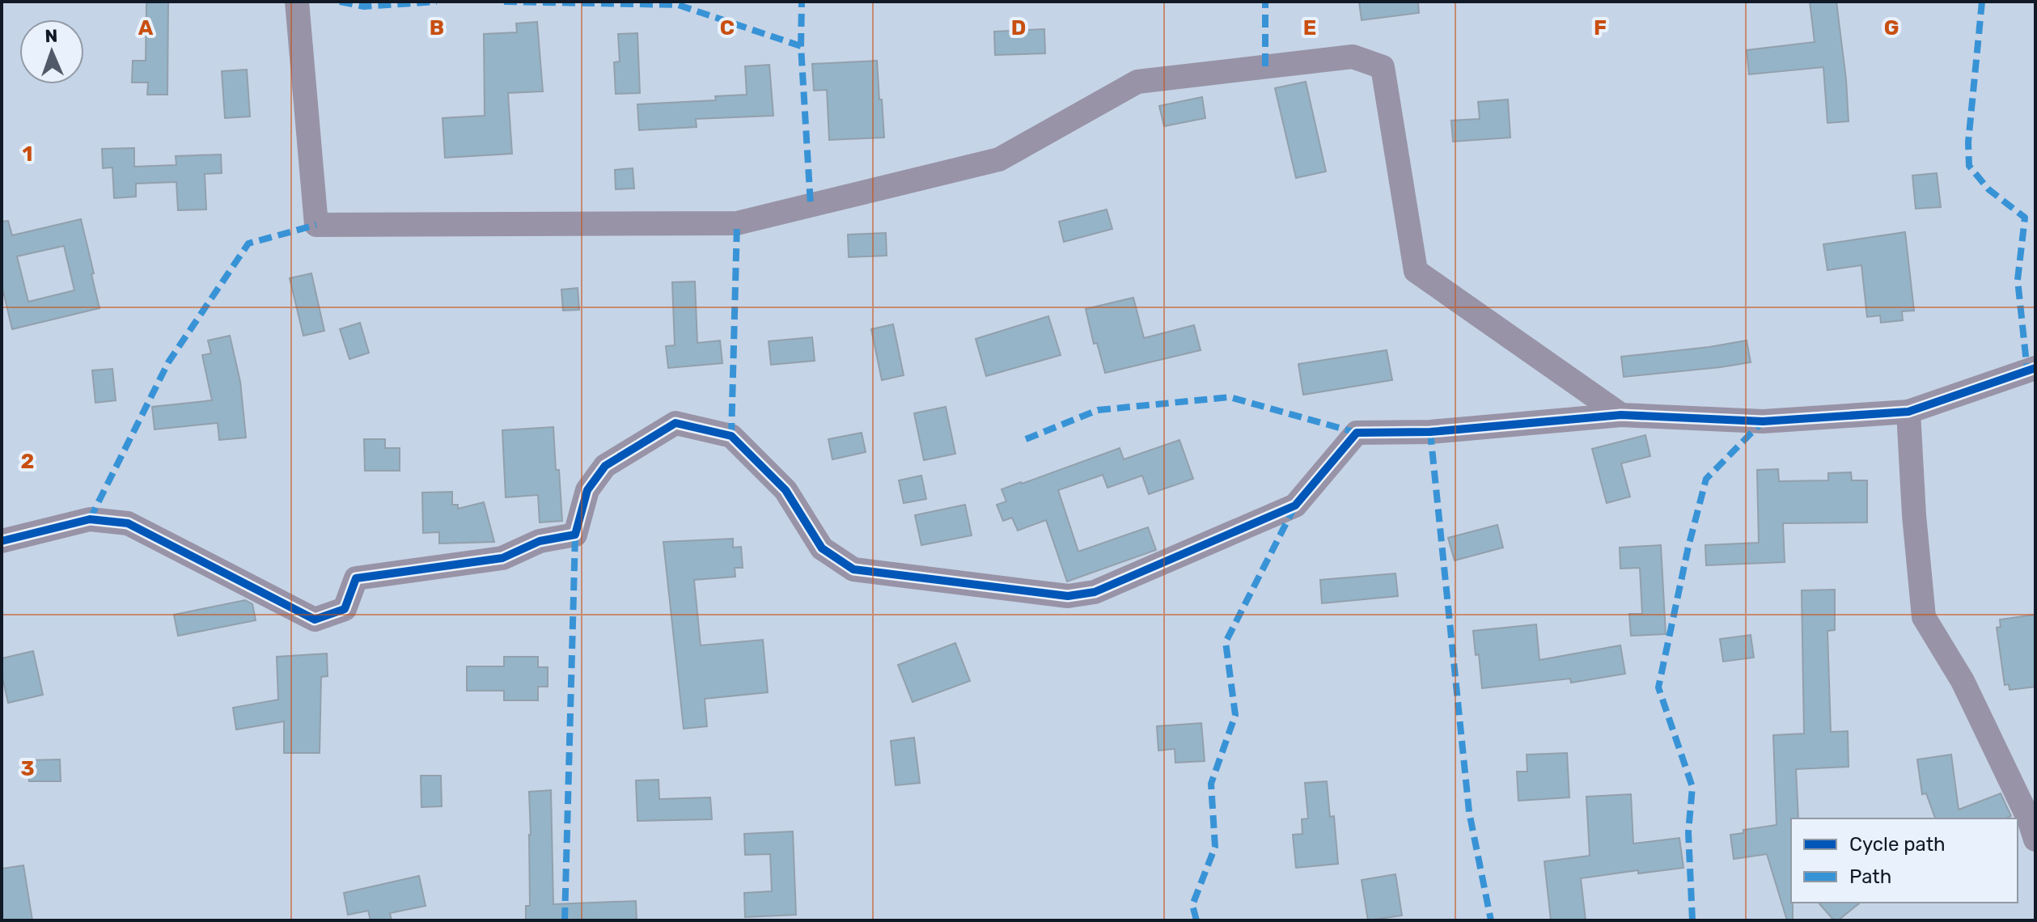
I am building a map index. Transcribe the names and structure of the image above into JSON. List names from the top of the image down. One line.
{"legend":["Cycle path","Path"],"north":"top","grid":{"columns":["A","B","C","D","E","F","G"],"rows":["1","2","3"]}}
